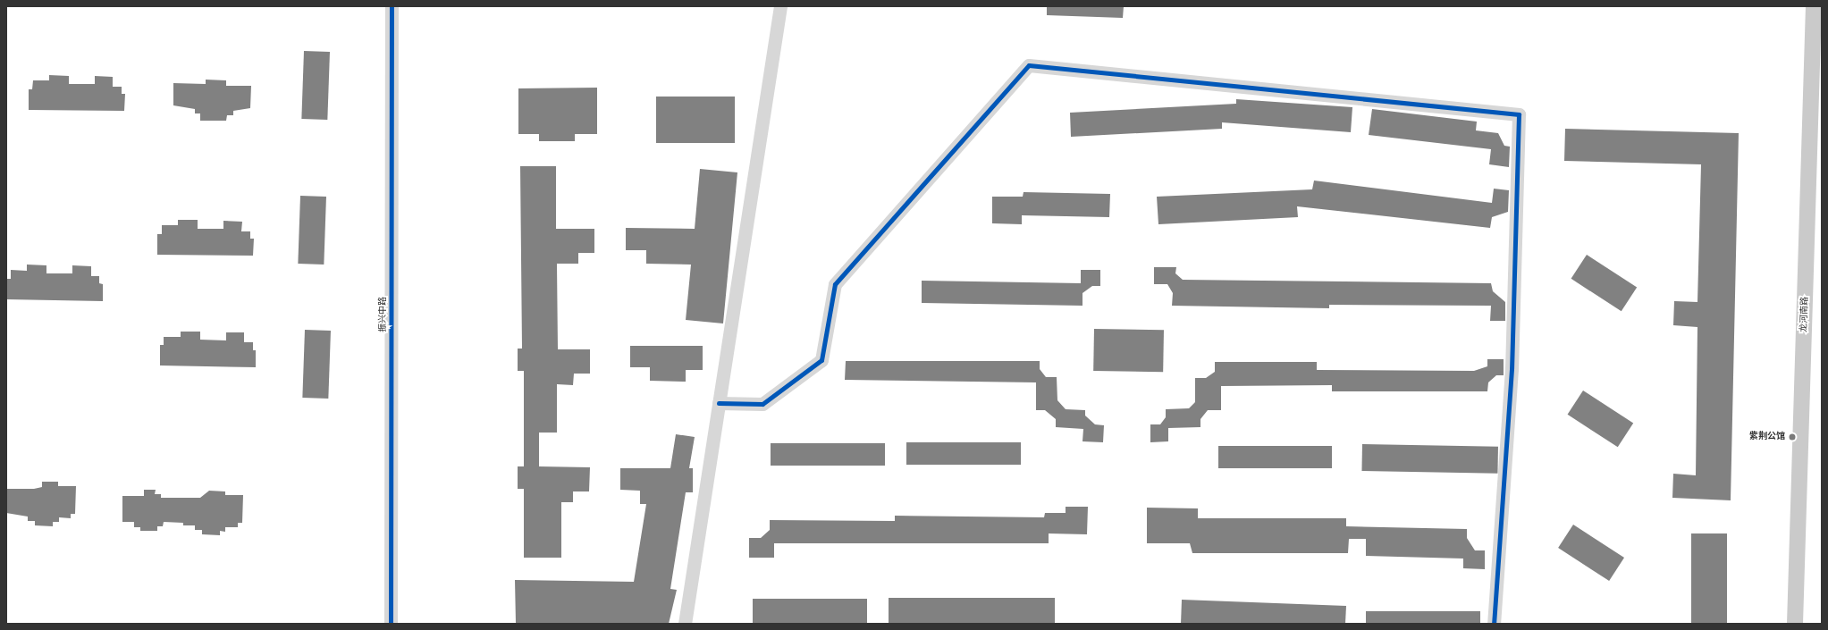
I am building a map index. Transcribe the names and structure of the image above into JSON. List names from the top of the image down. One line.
{"streets":{"main road":["龙河南路"],"street":["振兴中路"]},"places":["紫荆公馆"]}
